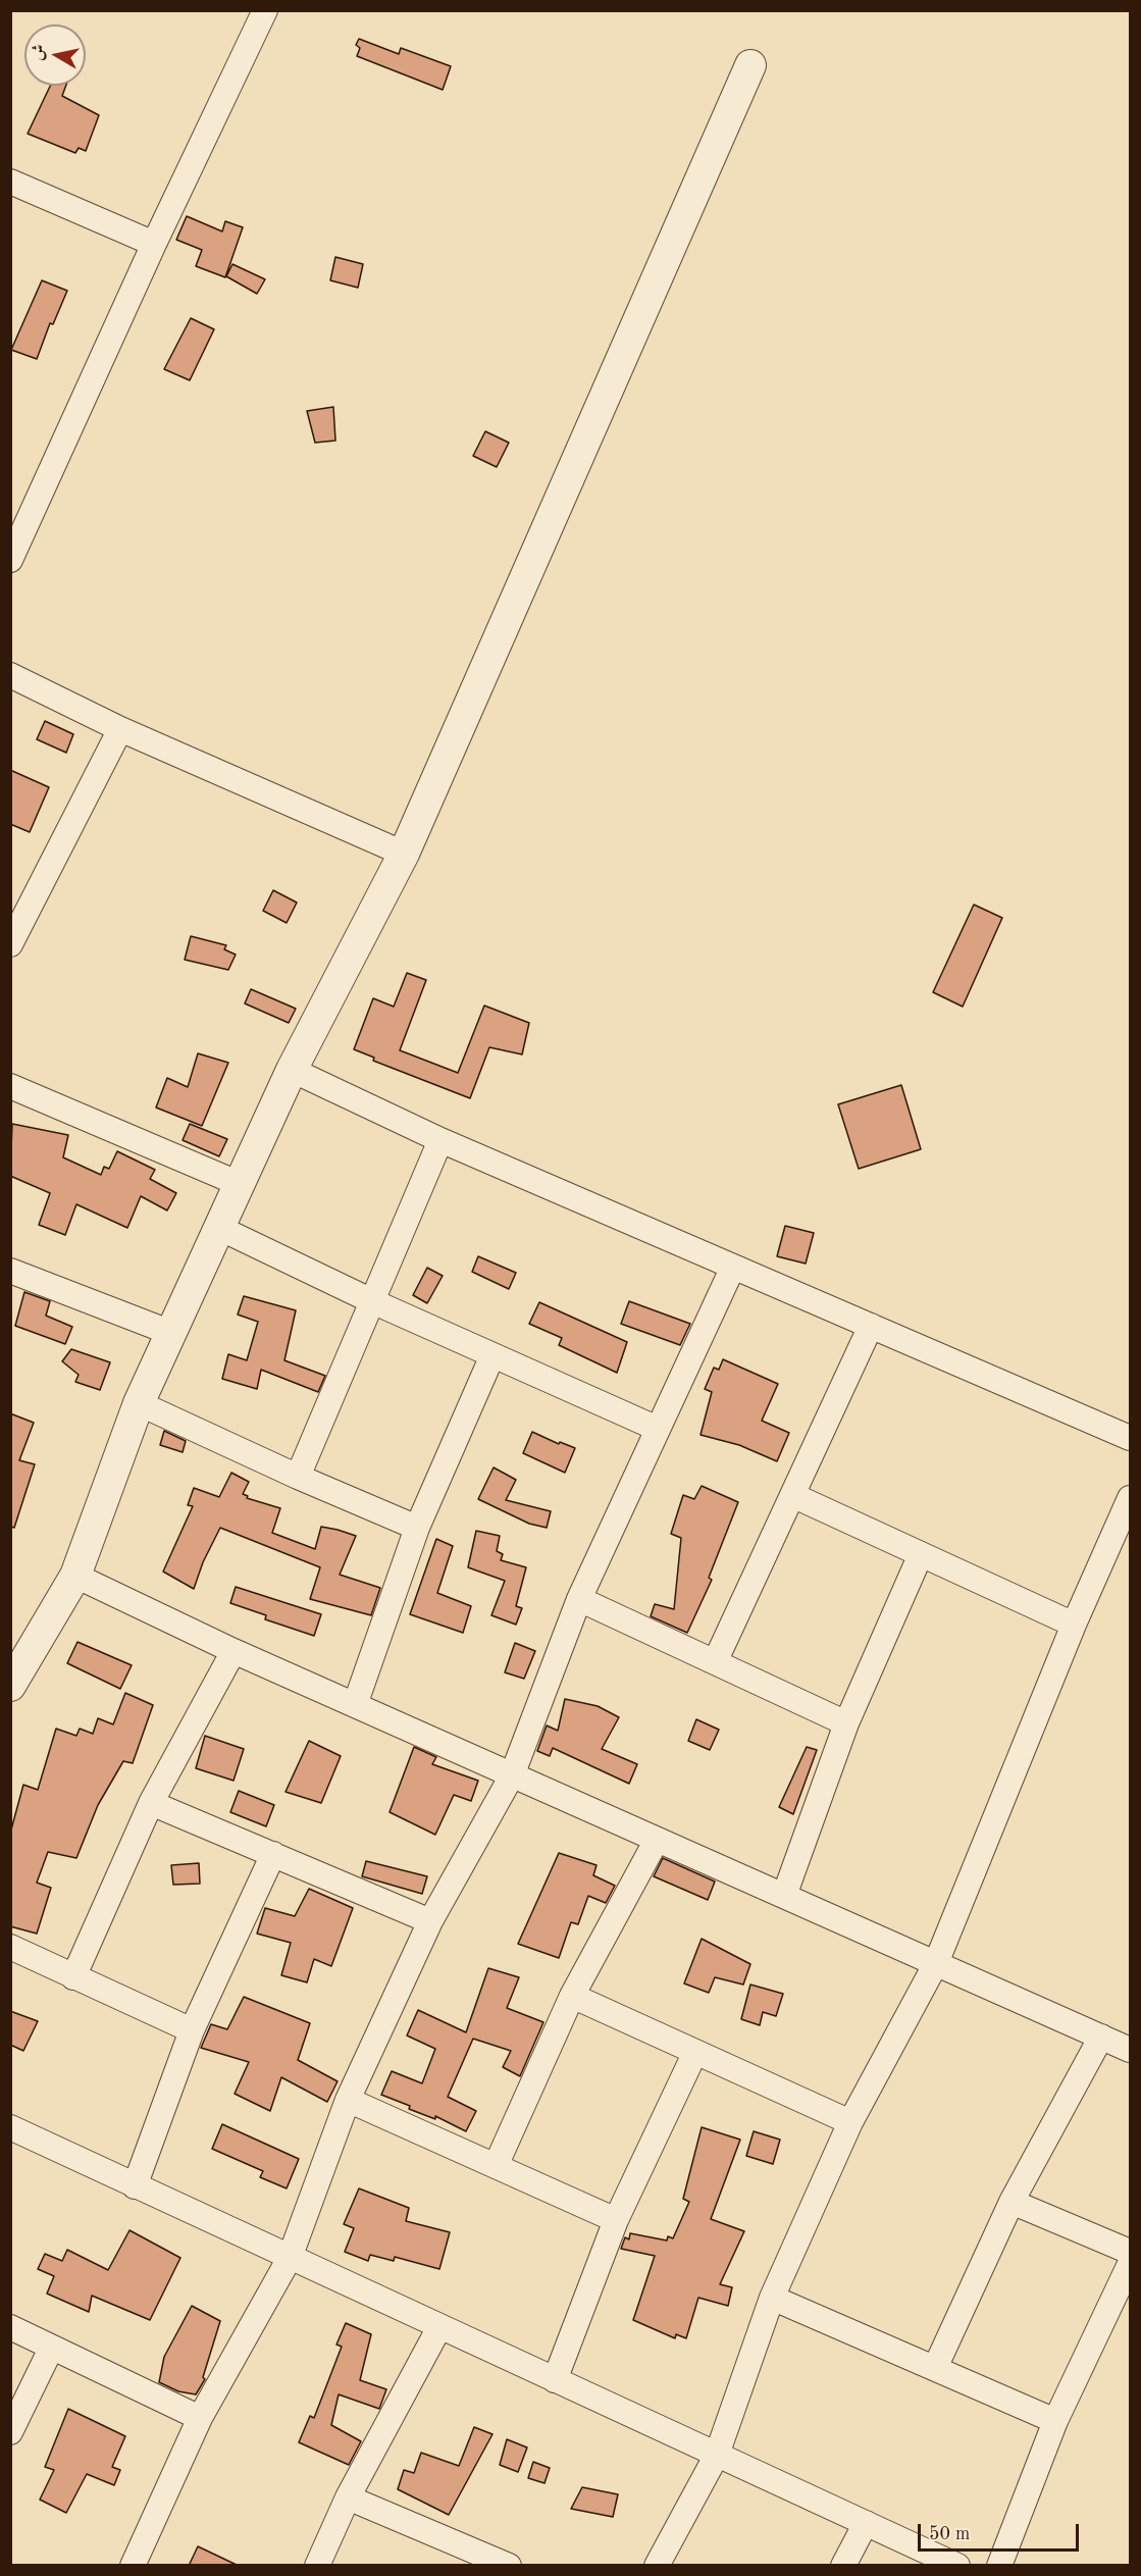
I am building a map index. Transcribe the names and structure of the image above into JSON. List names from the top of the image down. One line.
{"scale_bar":"50 m","north":"left"}
